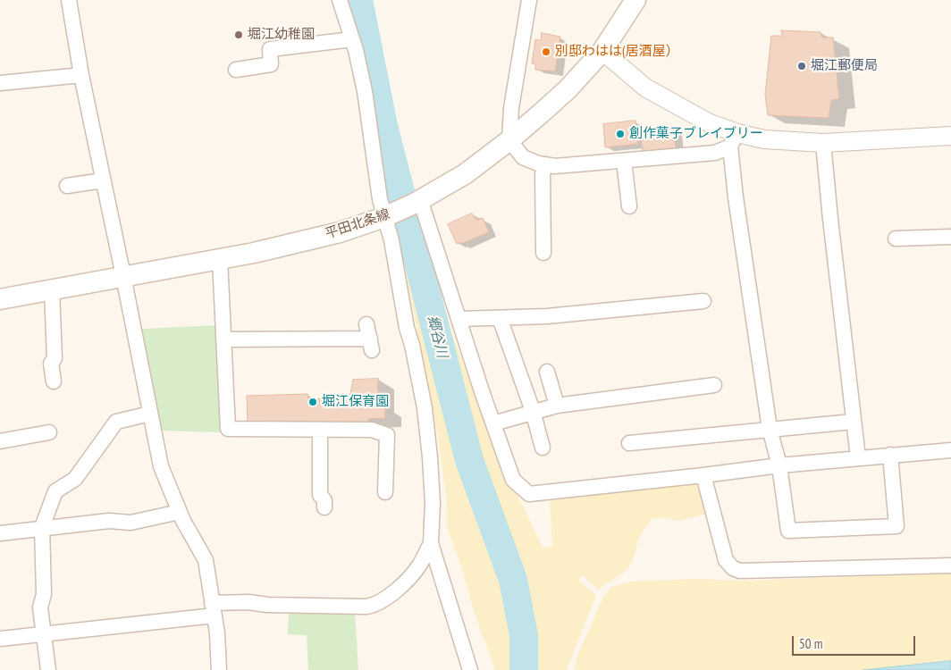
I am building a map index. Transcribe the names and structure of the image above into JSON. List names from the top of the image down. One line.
{"streets":{"main road":["平田北条線"]},"water":["郷谷川"],"places":["堀江幼稚園","別邸わはは(居酒屋）","堀江郵便局","創作菓子ブレイブリー","堀江保育園"],"scale_bar":"50 m"}
